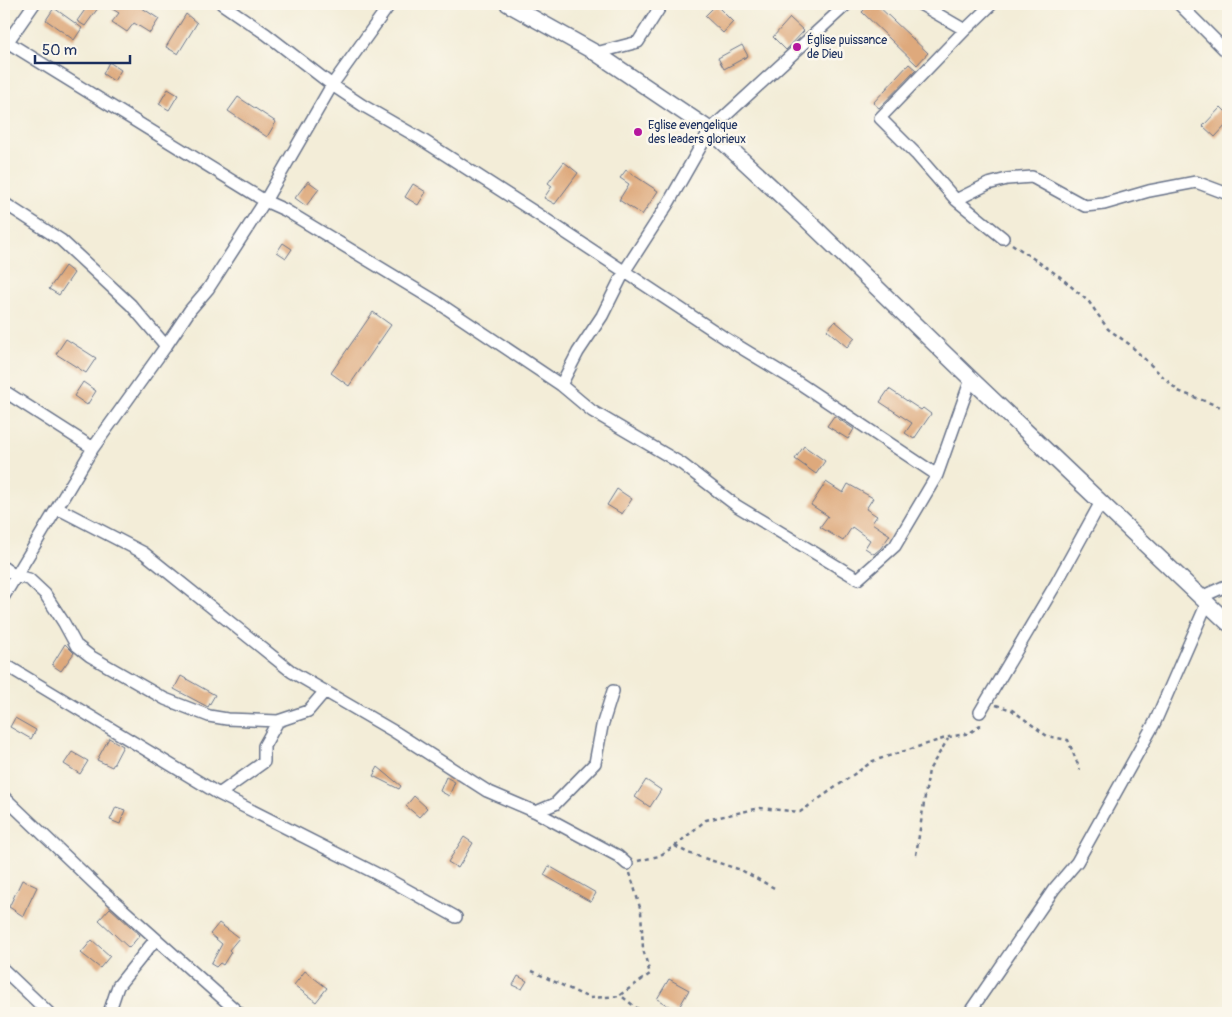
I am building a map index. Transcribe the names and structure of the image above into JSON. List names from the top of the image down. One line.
{"places":["Église puissance de Dieu","Eglise evengelique des leaders glorieux"],"scale_bar":"50 m"}
